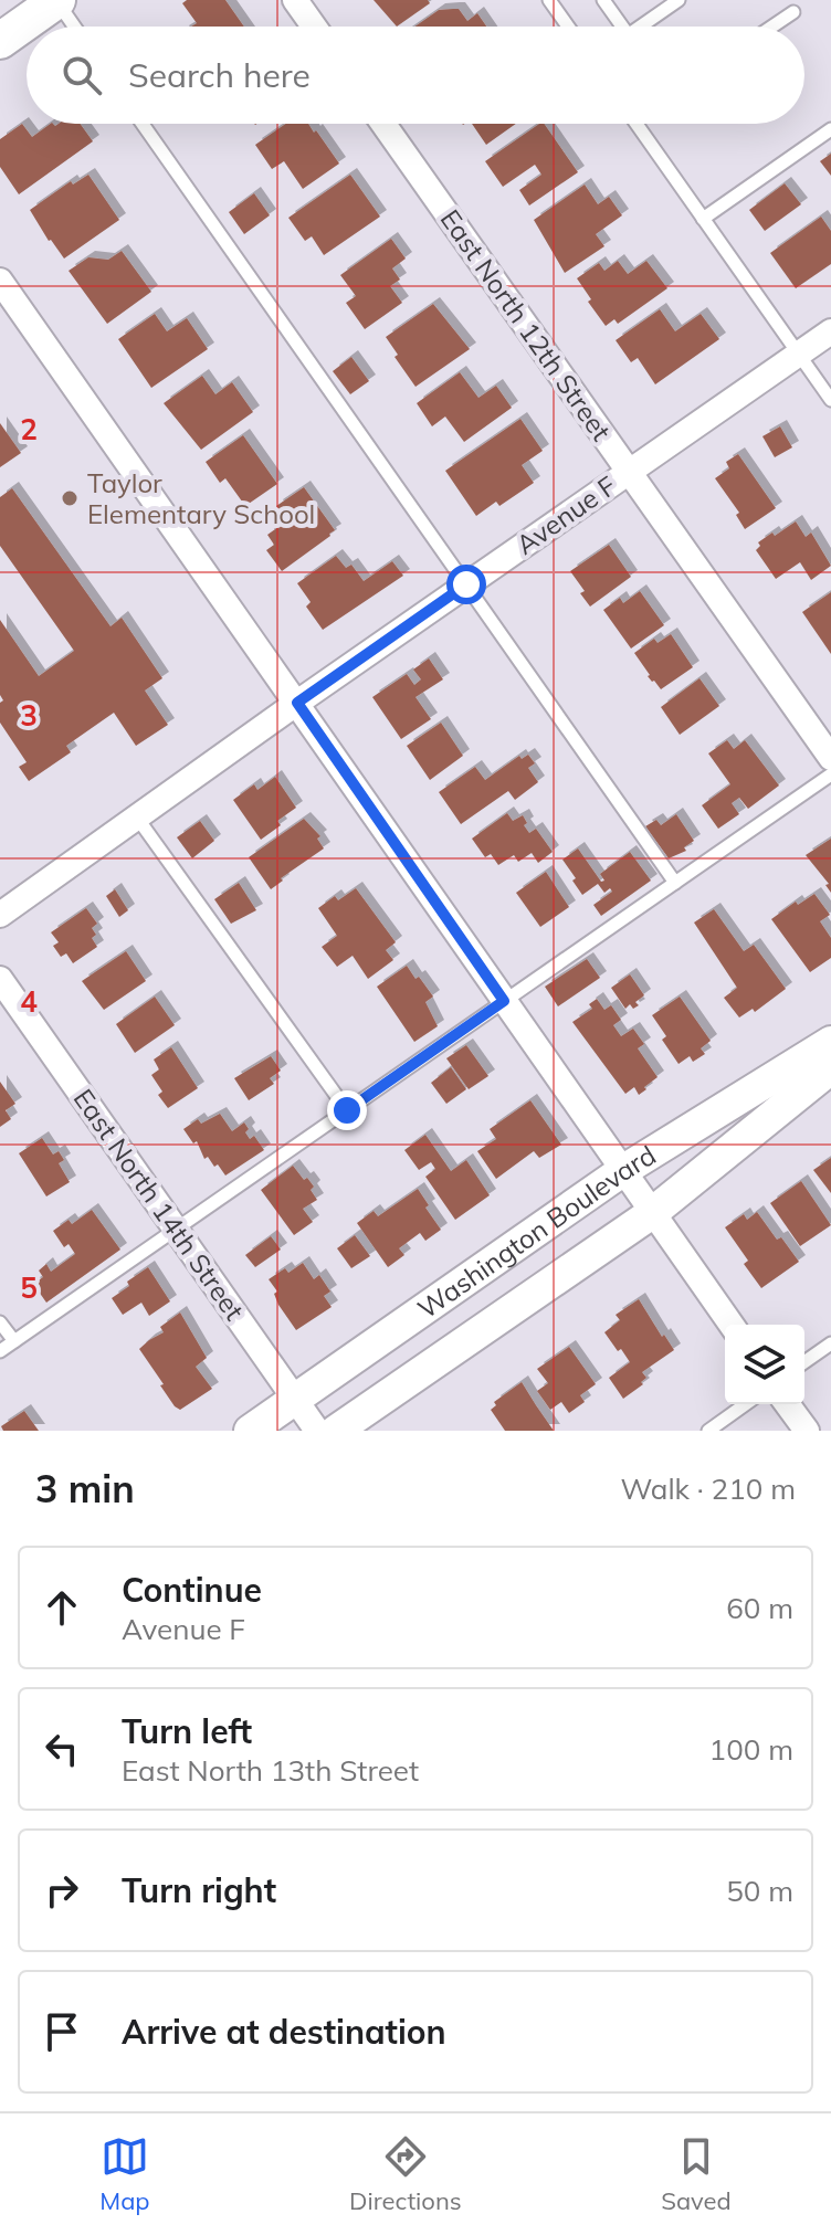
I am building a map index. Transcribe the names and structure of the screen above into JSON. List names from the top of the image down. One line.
{"streets":{"street":["East North 12th Street","Avenue F","East North 14th Street","Washington Boulevard"]},"crossings":[["East North 12th Street","Avenue F"],["East North 14th Street","Washington Boulevard"]],"places":["Taylor Elementary School"],"page":{"search":"Search here","heading":["3 min","Walk · 210 m"],"list":[["Continue","Avenue F","60 m"],["Turn left","East North 13th Street","100 m"],["Turn right","50 m"],"Arrive at destination"],"nav":["Map","Directions","Saved"]},"grid":{"rows":["2","3","4","5"]}}
